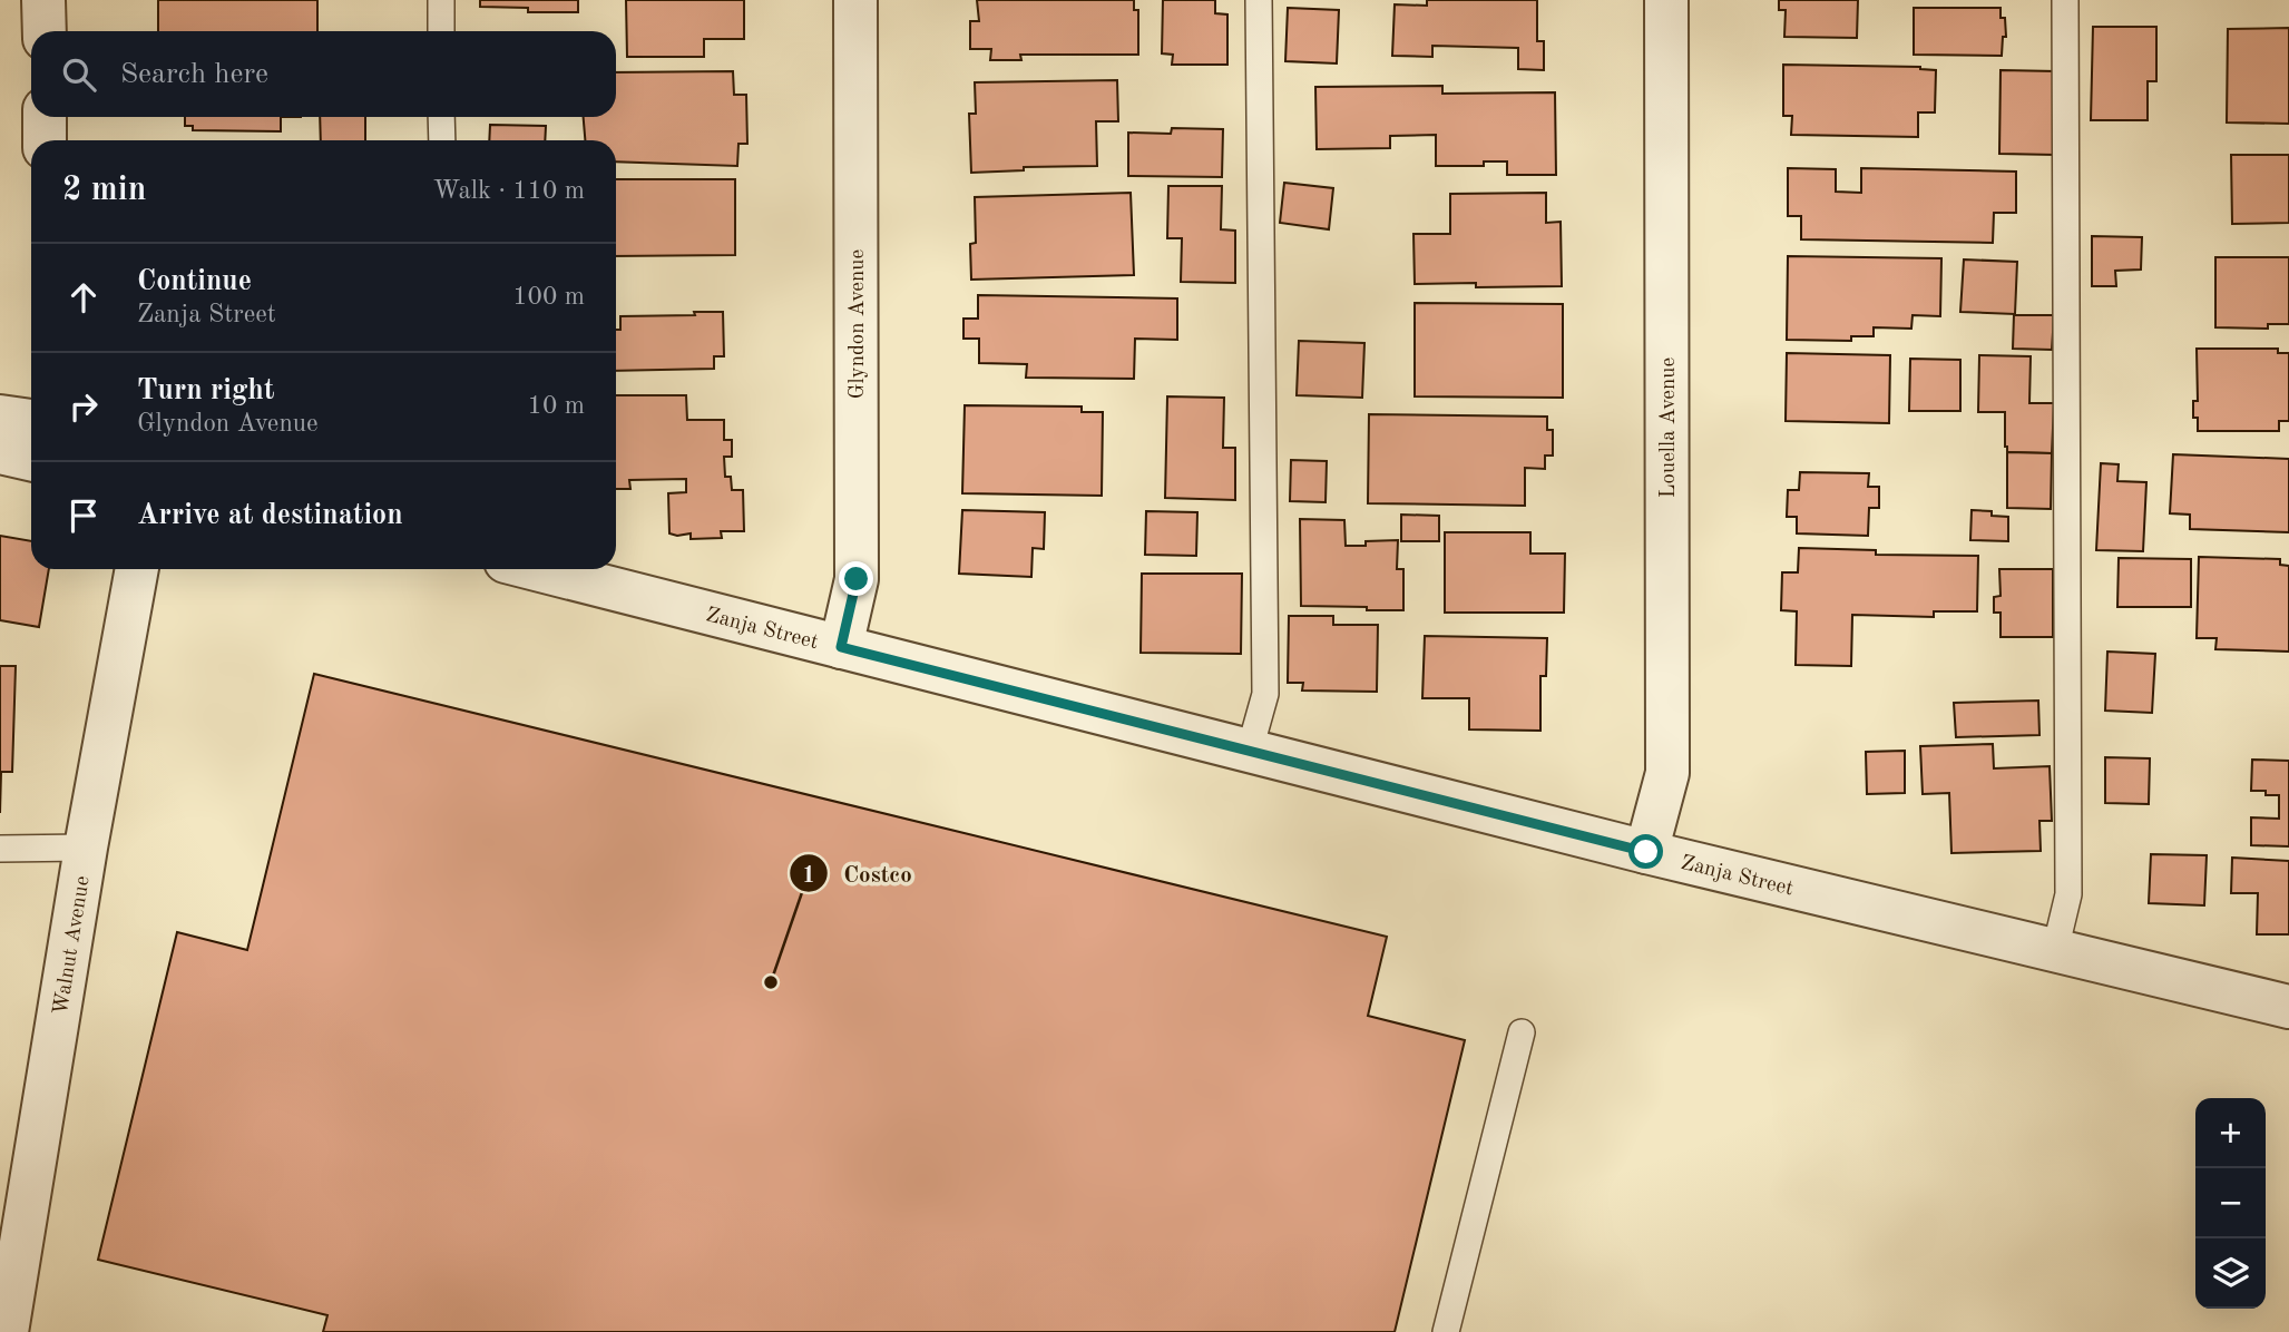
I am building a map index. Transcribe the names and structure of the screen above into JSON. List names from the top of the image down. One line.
{"streets":{"street":["Glyndon Avenue","Louella Avenue","Zanja Street","Walnut Avenue"]},"crossings":[["Glyndon Avenue","Zanja Street"],["Louella Avenue","Zanja Street"]],"places":["Costco"],"page":{"search":"Search here","heading":["2 min","Walk · 110 m"],"list":[["Continue","Zanja Street","100 m"],["Turn right","Glyndon Avenue","10 m"],"Arrive at destination"],"map_buttons":["+","−"]}}
